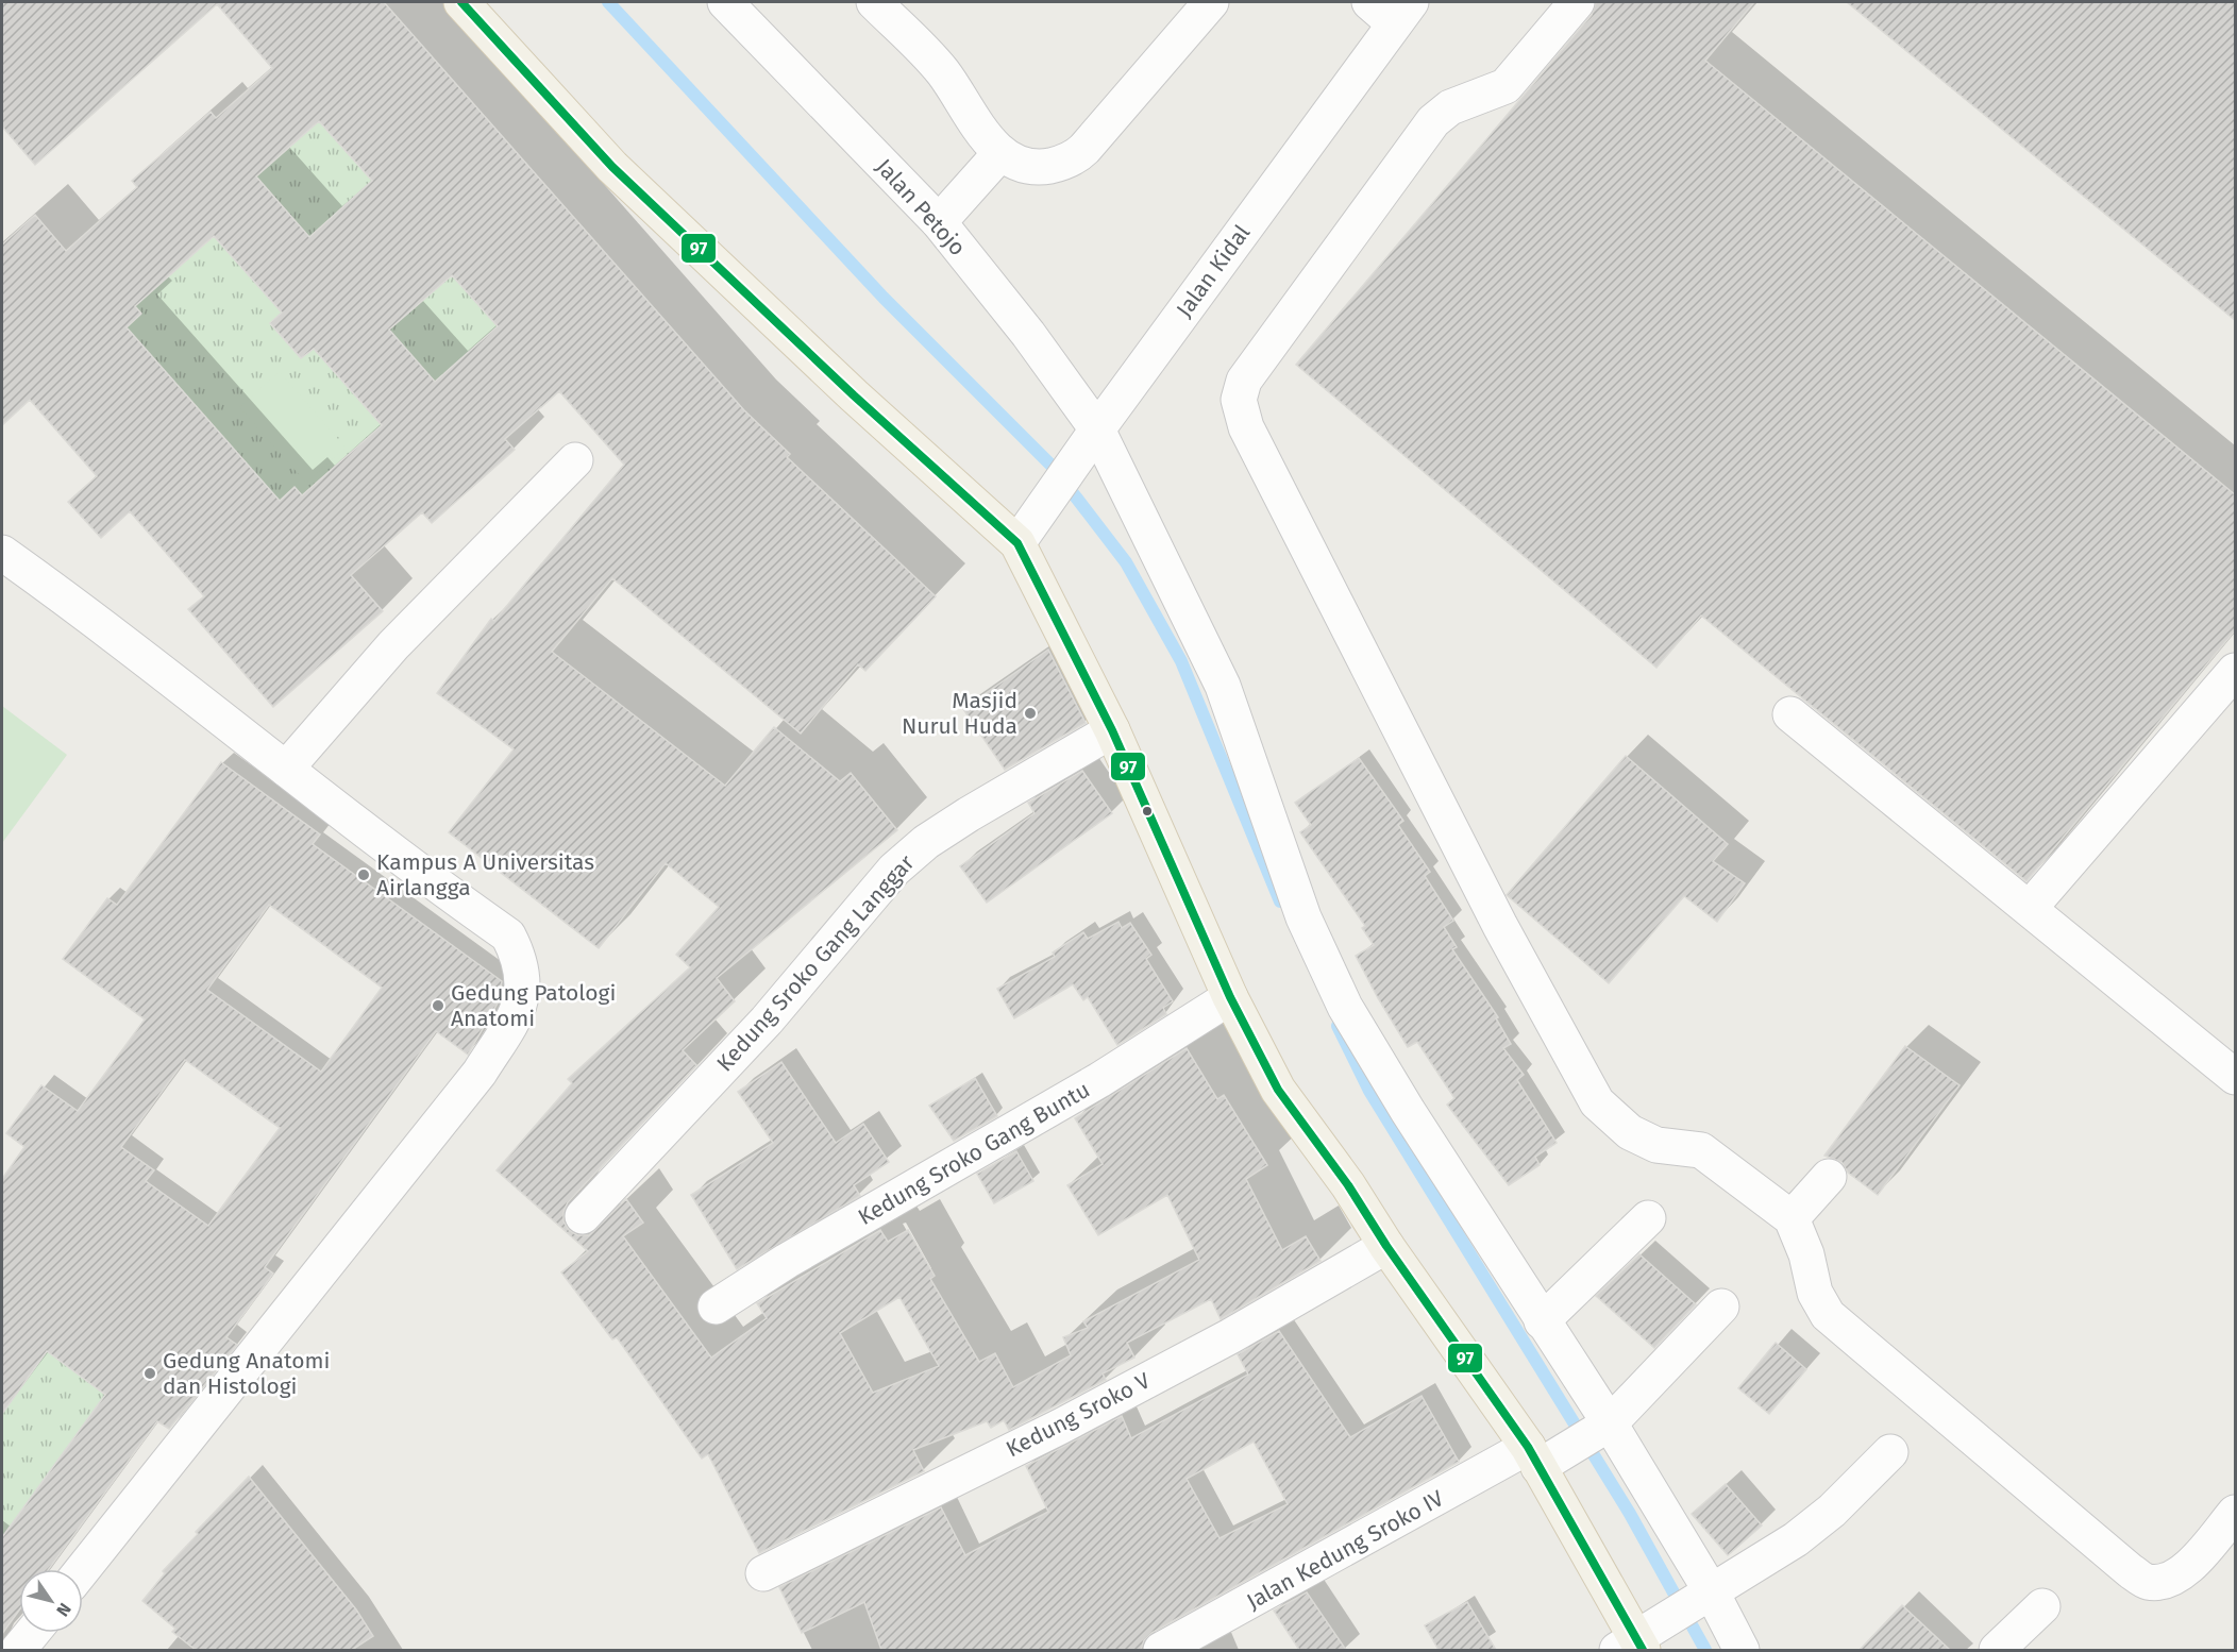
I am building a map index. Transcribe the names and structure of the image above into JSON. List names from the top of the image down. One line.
{"streets":{"street":["Jalan Petojo","Jalan Kidal","Kedung Sroko Gang Langgar","Kedung Sroko Gang Buntu","Kedung Sroko V","Jalan Kedung Sroko IV"]},"crossings":[["Jalan Petojo","Jalan Kidal"],["Jalan Petojo","Jalan Kedung Sroko IV"]],"places":["Masjid Nurul Huda","Kampus A Universitas Airlangga","Gedung Patologi Anatomi","Gedung Anatomi dan Histologi"],"lines":["transit line 97"],"north":"bottom right"}
